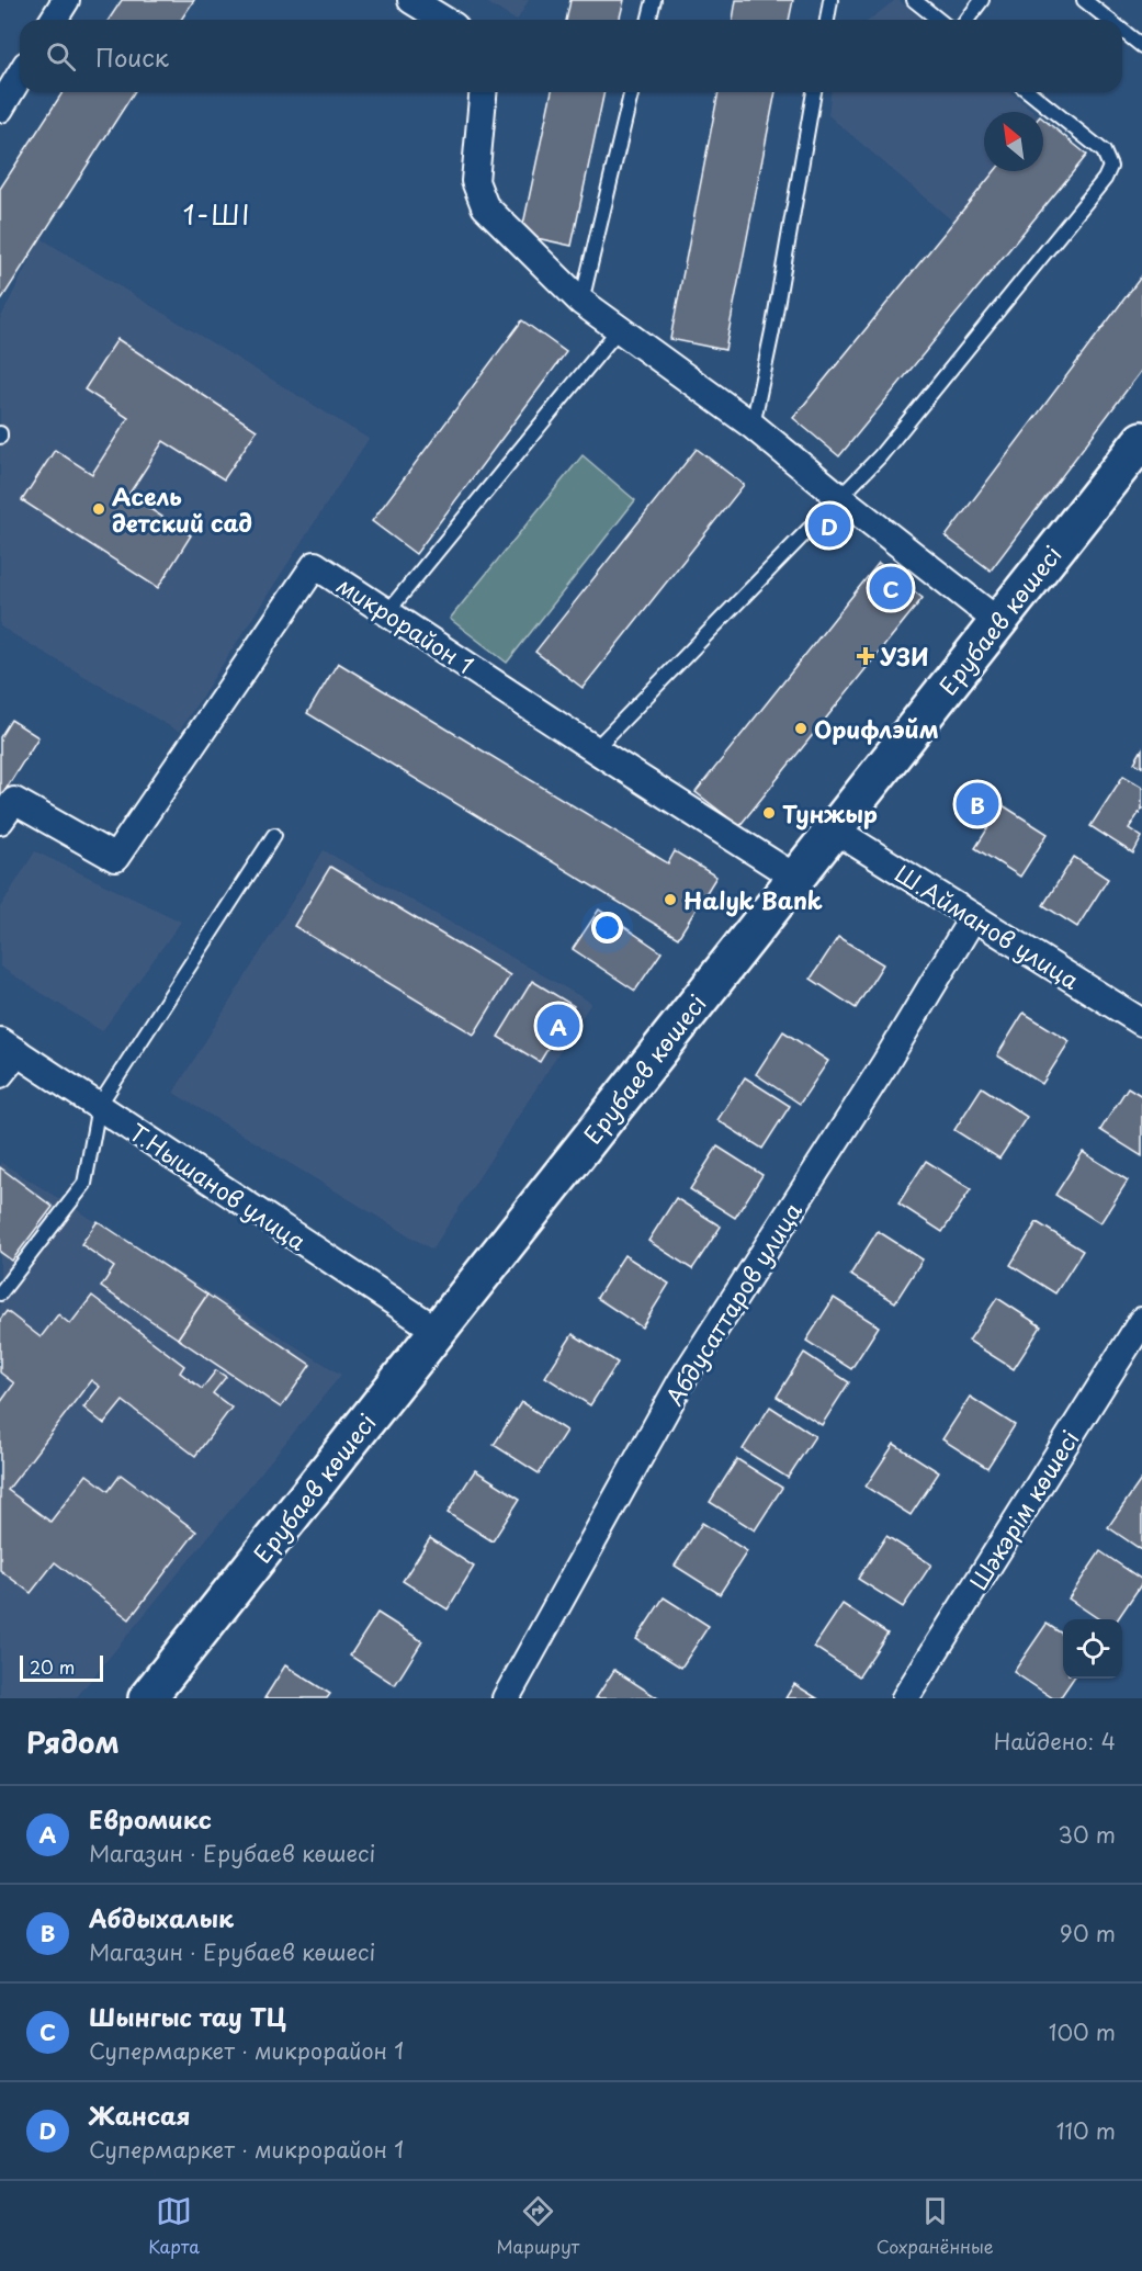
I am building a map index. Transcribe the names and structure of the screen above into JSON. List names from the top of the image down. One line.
{"streets":{"main road":["Ерубаев көшесі"],"street":["микрорайон 1","Ш.Айманов улица","Т.Нышанов улица","Абдусаттаров улица","Шәкәрім көшесі"]},"crossings":[["Ерубаев көшесі","микрорайон 1"],["Ерубаев көшесі","Ш.Айманов улица"],["Ерубаев көшесі","Т.Нышанов улица"],["Ш.Айманов улица","Абдусаттаров улица"]],"districts":["1-ШІ"],"places":{"other":["Асель детский сад","Орифлэйм","Тунжыр","Halyk Bank"],"health":["УЗИ"]},"scale_bar":"20 m","north":"top left","page":{"search":"Поиск","pins":["D","C","B","A"],"scale":"20 m","heading":["Рядом","Найдено: 4"],"list":[{"mark":"A","name":"Евромикс","note":"Магазин · Ерубаев көшесі","value":"30 m"},{"mark":"B","name":"Абдыхалык","note":"Магазин · Ерубаев көшесі","value":"90 m"},{"mark":"C","name":"Шынгыс тау ТЦ","note":"Супермаркет · микрорайон 1","value":"100 m"},{"mark":"D","name":"Жансая","note":"Супермаркет · микрорайон 1","value":"110 m"}],"nav":["Карта","Маршрут","Сохранённые"]}}
